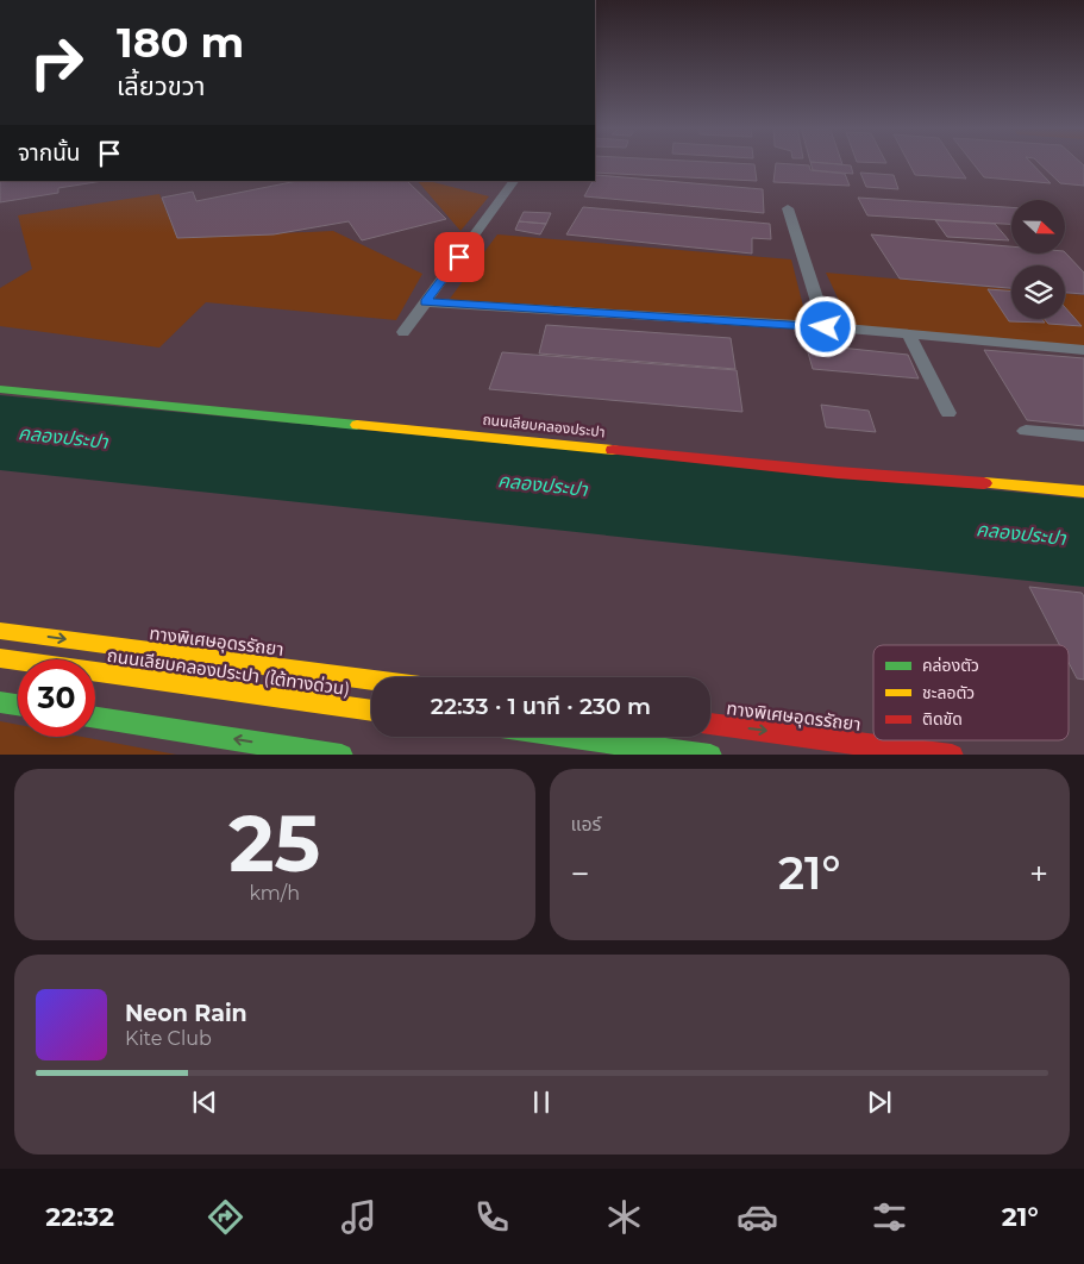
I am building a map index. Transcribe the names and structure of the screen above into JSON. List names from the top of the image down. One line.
{"streets":{"main road":["ถนนเลียบคลองประปา","ทางพิเศษอุดรรัถยา","ถนนเลียบคลองประปา (ใต้ทางด่วน)"]},"water":["คลองประปา"],"legend":["คล่องตัว","ชะลอตัว","ติดขัด"],"north":"right","page":{"turn":["180 m","เลี้ยวขวา"],"then":"จากนั้น","limit":"30","trip":"22:33 · 1 นาที · 230 m","tile":[["25","km/h"],"แอร์"],"heat":["−","21°","+"],"song":["Neon Rain","Kite Club"],"tabs":["22:32","21°"]}}
